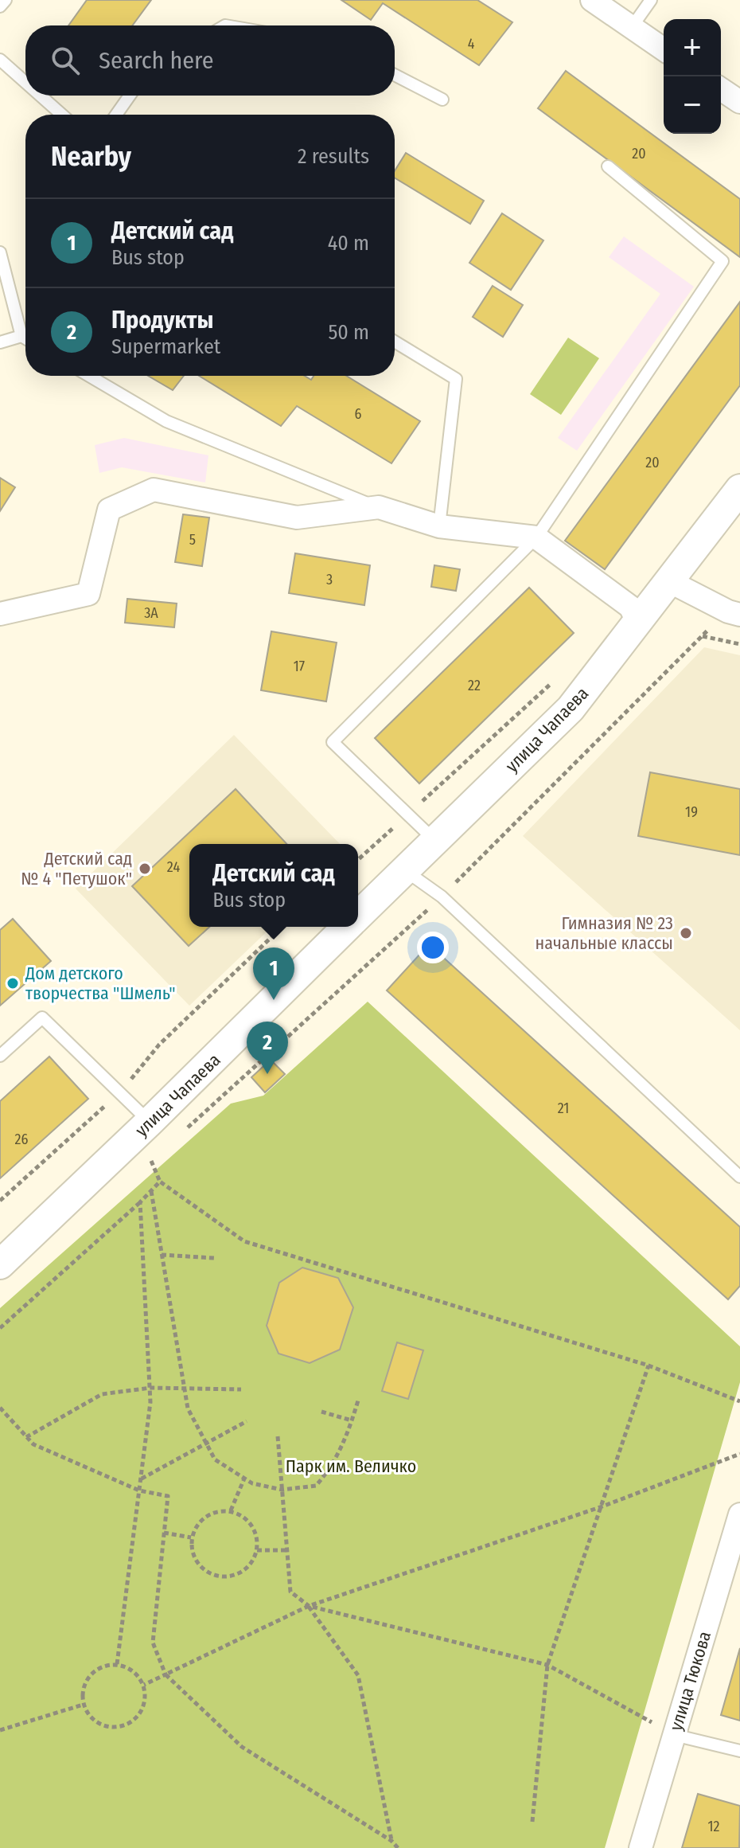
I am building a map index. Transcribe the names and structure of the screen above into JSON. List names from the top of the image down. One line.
{"streets":{"street":["улица Чапаева","улица Тюкова"]},"parks":["Парк им. Величко"],"places":["Детский сад № 4 \"Петушок\"","Гимназия № 23 начальные классы","Дом детского творчества \"Шмель\""],"house_numbers":["4","20","6","20","5","3","3А","17","22","19","24","21","26","12"],"page":{"map_buttons":["+","−"],"search":"Search here","heading":["Nearby","2 results"],"list":[{"mark":"1","name":"Детский сад","note":"Bus stop","value":"40 m"},{"mark":"2","name":"Продукты","note":"Supermarket","value":"50 m"}],"popup":["Детский сад","Bus stop"],"pins":["1","2"]}}
